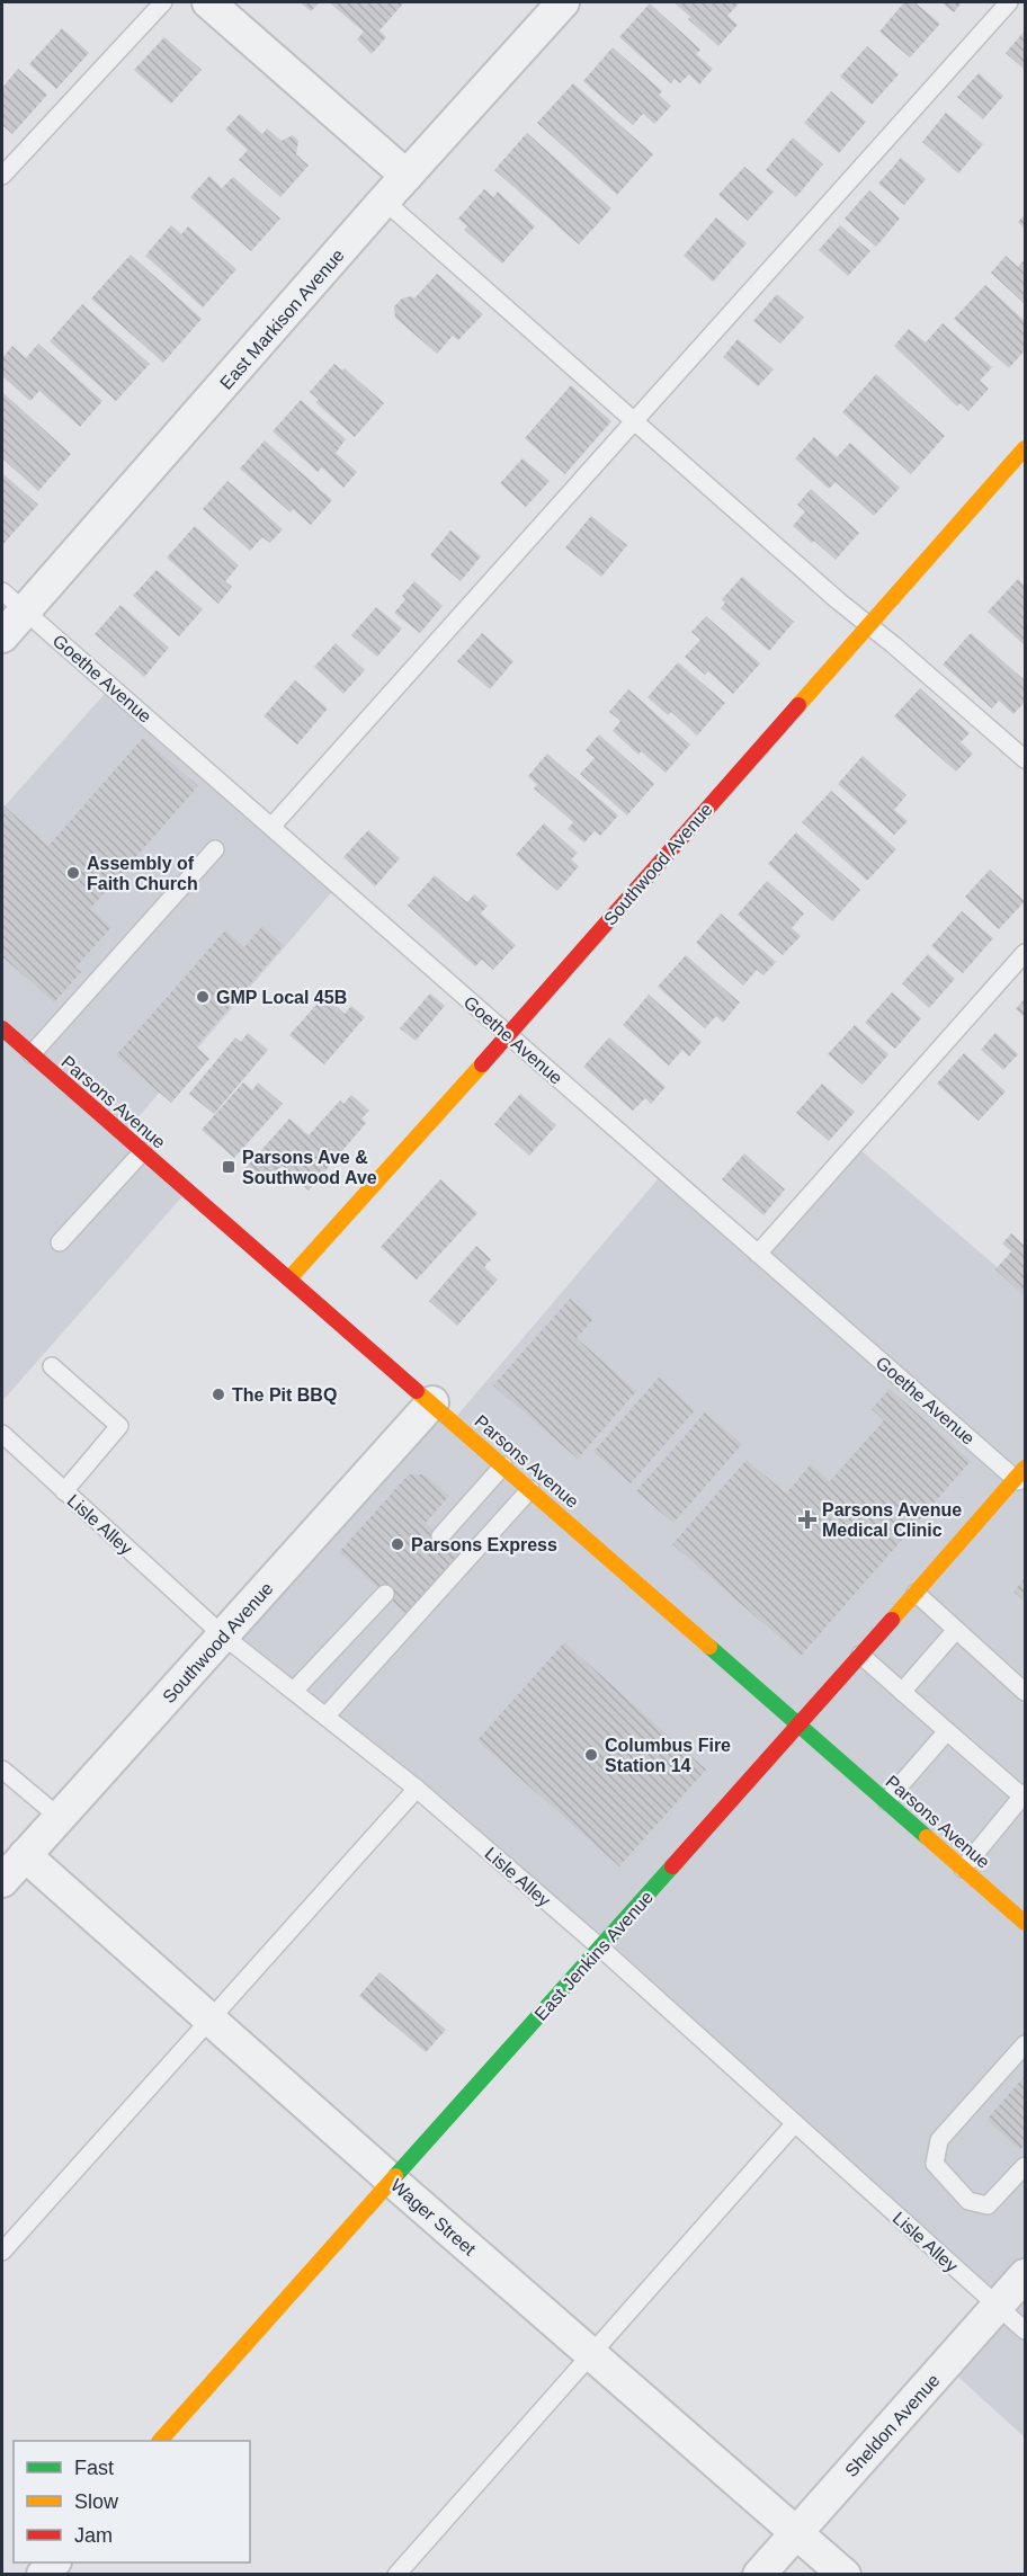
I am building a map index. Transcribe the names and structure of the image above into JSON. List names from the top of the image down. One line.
{"streets":{"street":["East Markison Avenue","Southwood Avenue","Parsons Avenue","East Jenkins Avenue","Wager Street","Sheldon Avenue"],"lane":["Goethe Avenue","Lisle Alley"]},"crossings":[["East Markison Avenue","Goethe Avenue"],["Goethe Avenue","Southwood Avenue"],["Goethe Avenue","East Jenkins Avenue"],["Southwood Avenue","Parsons Avenue"],["Southwood Avenue","Lisle Alley"],["Southwood Avenue","Wager Street"],["Parsons Avenue","East Jenkins Avenue"],["Lisle Alley","East Jenkins Avenue"],["Lisle Alley","Sheldon Avenue"],["East Jenkins Avenue","Wager Street"],["Wager Street","Sheldon Avenue"]],"places":{"other":["Assembly of Faith Church","GMP Local 45B","The Pit BBQ","Parsons Express","Columbus Fire Station 14"],"transit":["Parsons Ave & Southwood Ave"],"health":["Parsons Avenue Medical Clinic"]},"legend":["Fast","Slow","Jam"]}
